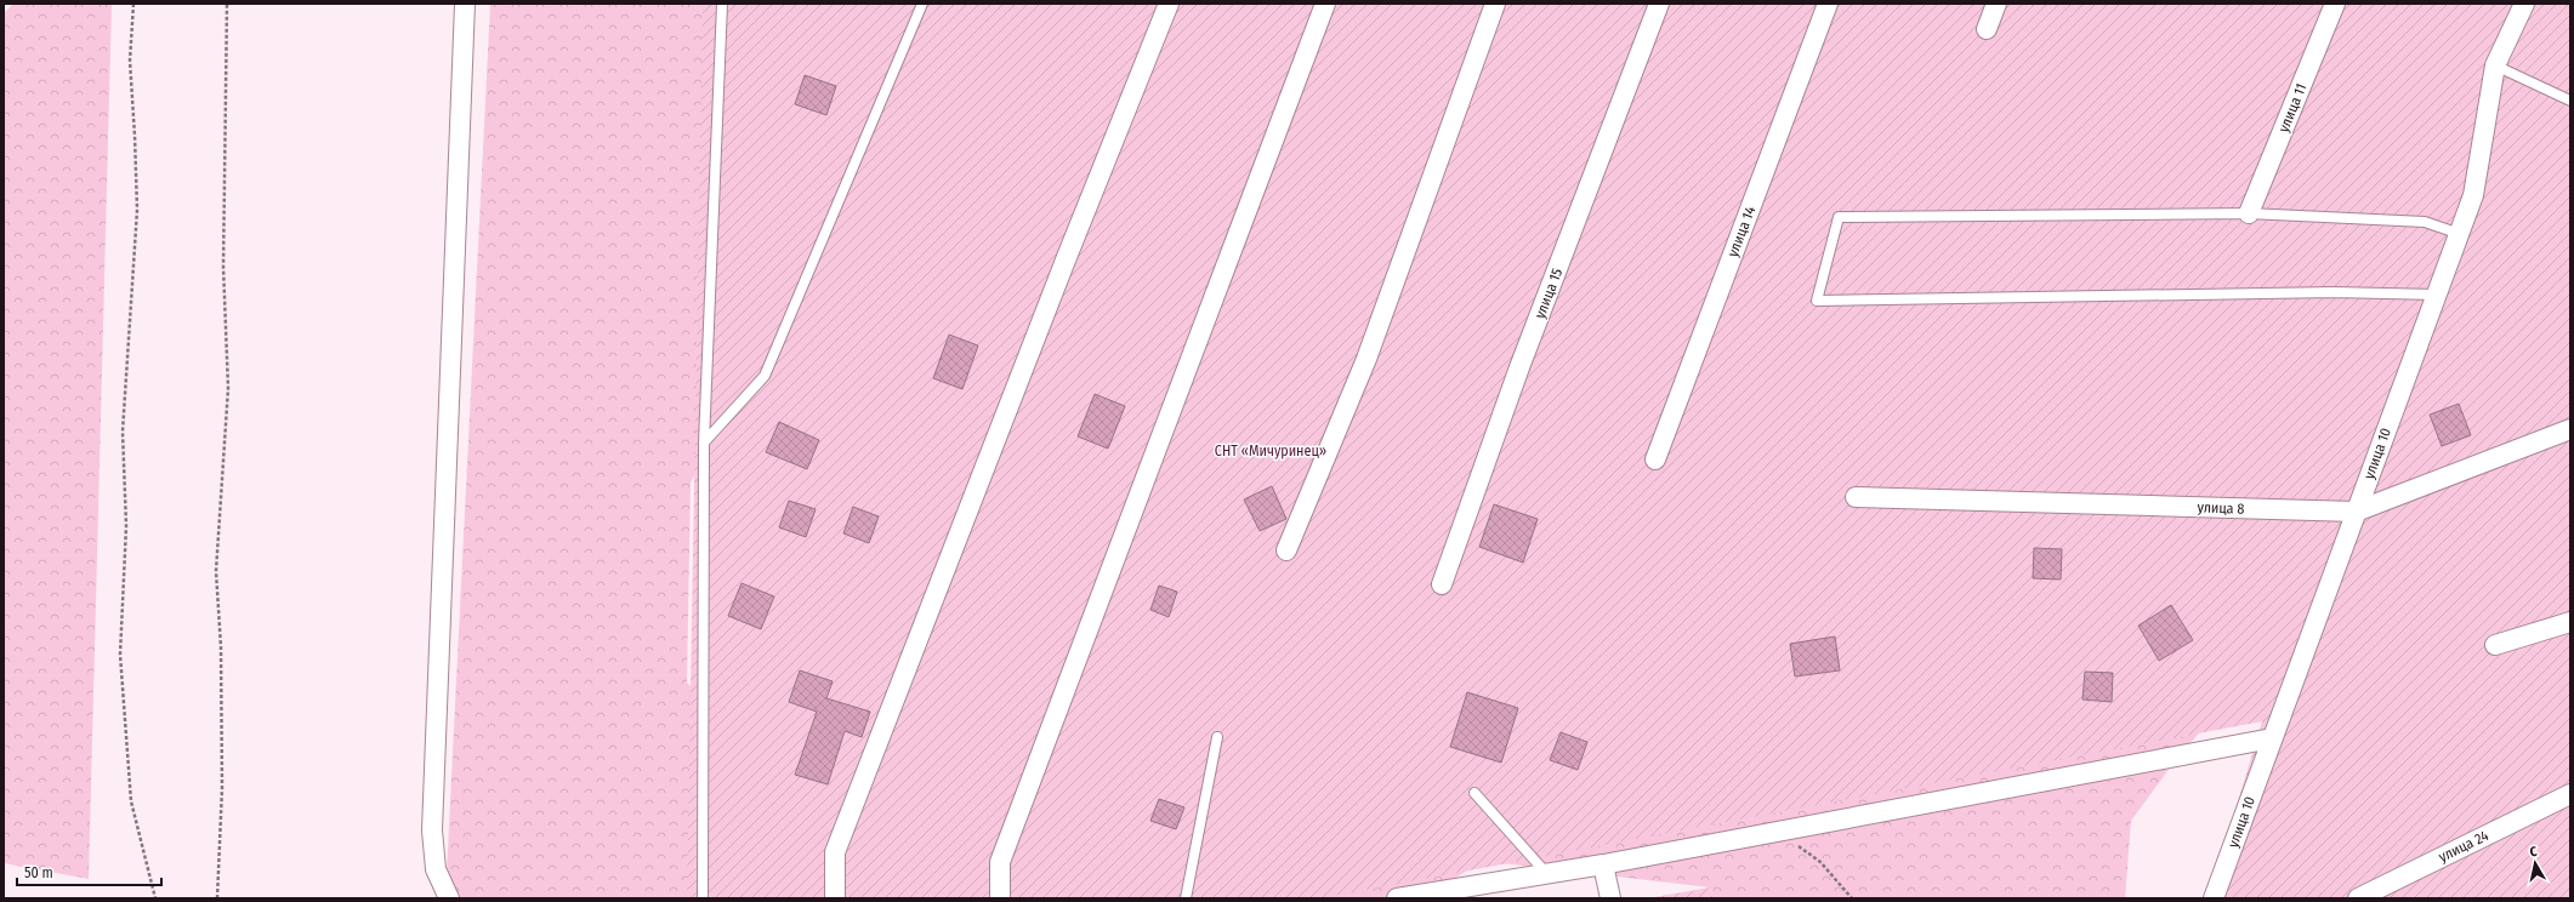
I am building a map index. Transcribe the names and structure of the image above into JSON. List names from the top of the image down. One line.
{"streets":{"street":["улица 11","улица 14","улица 15","улица 10","улица 8","улица 24"]},"crossings":[["улица 10","улица 8"]],"parks":["СНТ «Мичуринец»"],"scale_bar":"50 m","north":"top"}
